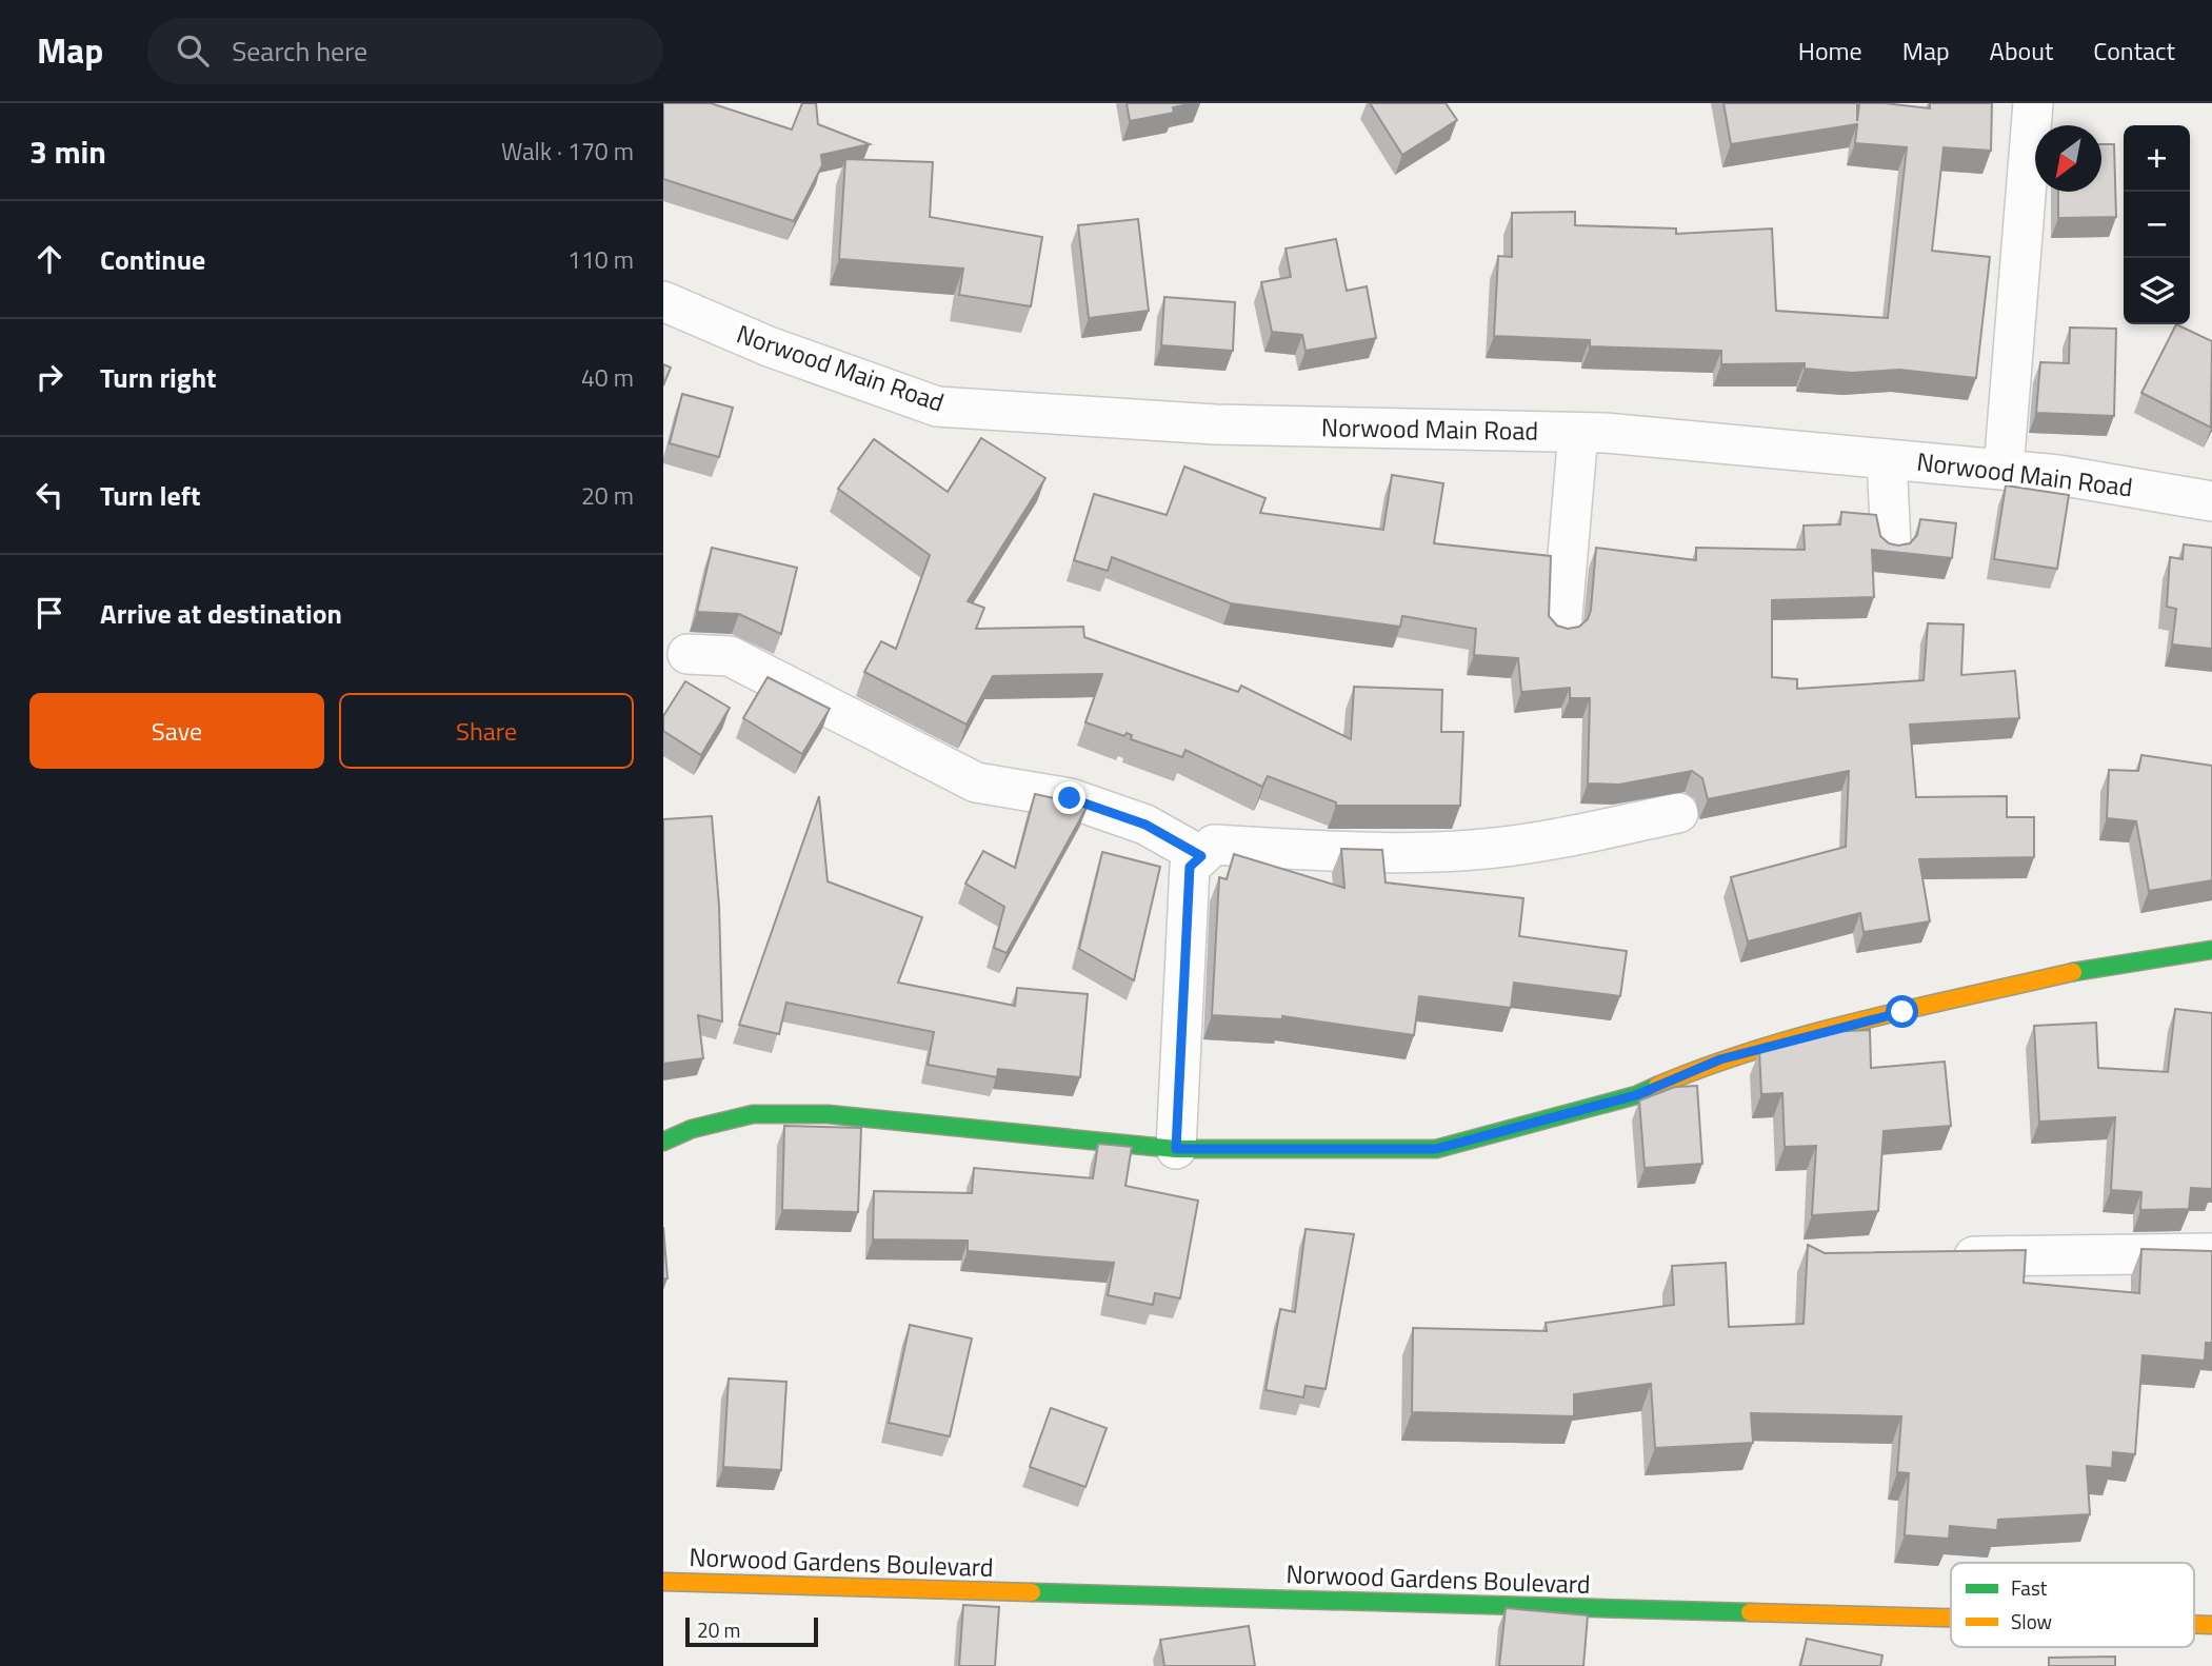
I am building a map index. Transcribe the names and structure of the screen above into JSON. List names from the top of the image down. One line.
{"streets":{"street":["Norwood Main Road","Norwood Gardens Boulevard"]},"legend":["Fast","Slow"],"scale_bar":"20 m","north":"bottom left","page":{"header":"Map","search":"Search here","nav":["Home","Map","About","Contact"],"heading":["3 min","Walk · 170 m"],"map_buttons":["+","−"],"list":[["Continue","110 m"],["Turn right","40 m"],["Turn left","20 m"],"Arrive at destination"],"buttons":["Save","Share"],"scale":"20 m"}}
